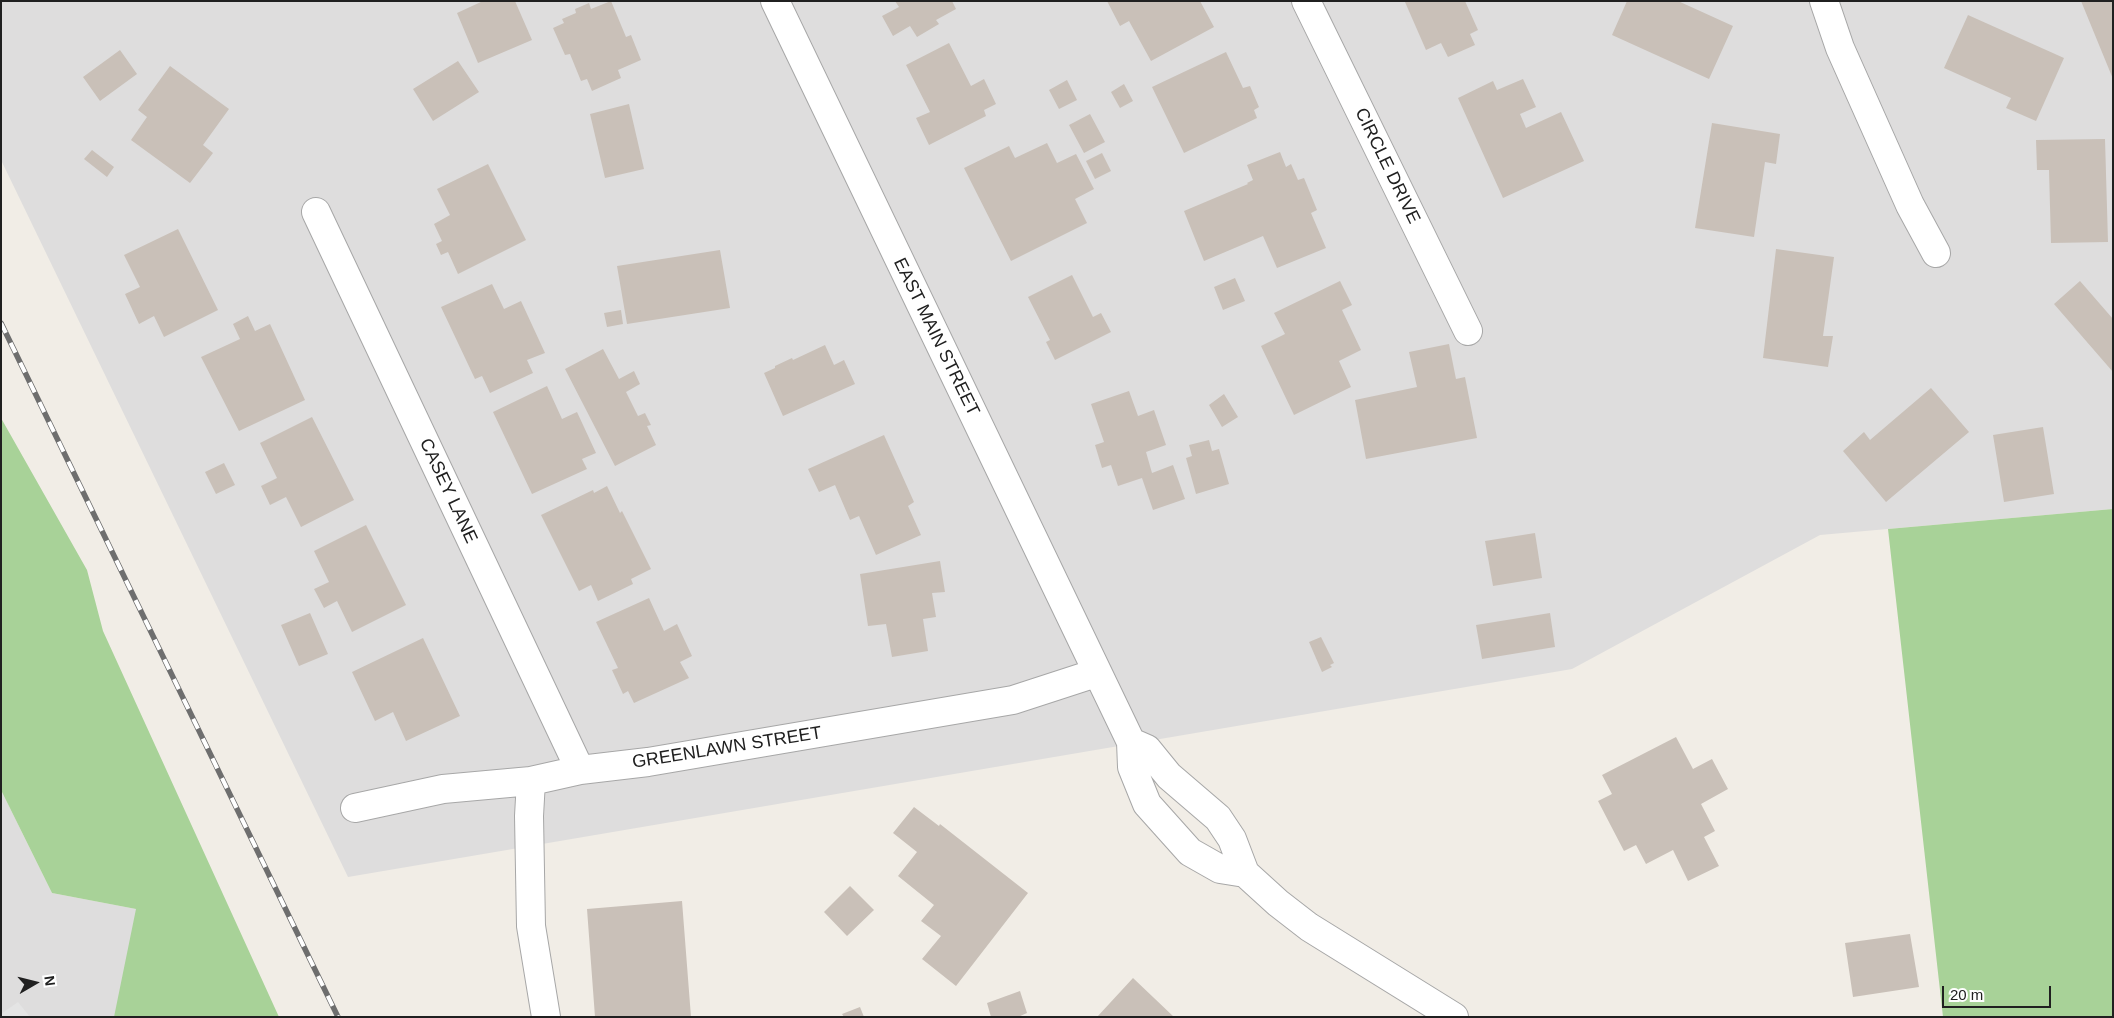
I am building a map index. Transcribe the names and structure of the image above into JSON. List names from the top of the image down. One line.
{"streets":{"street":["CIRCLE DRIVE","EAST MAIN STREET","CASEY LANE","GREENLAWN STREET"]},"crossings":[["EAST MAIN STREET","GREENLAWN STREET"],["CASEY LANE","GREENLAWN STREET"]],"scale_bar":"20 m","north":"right"}
